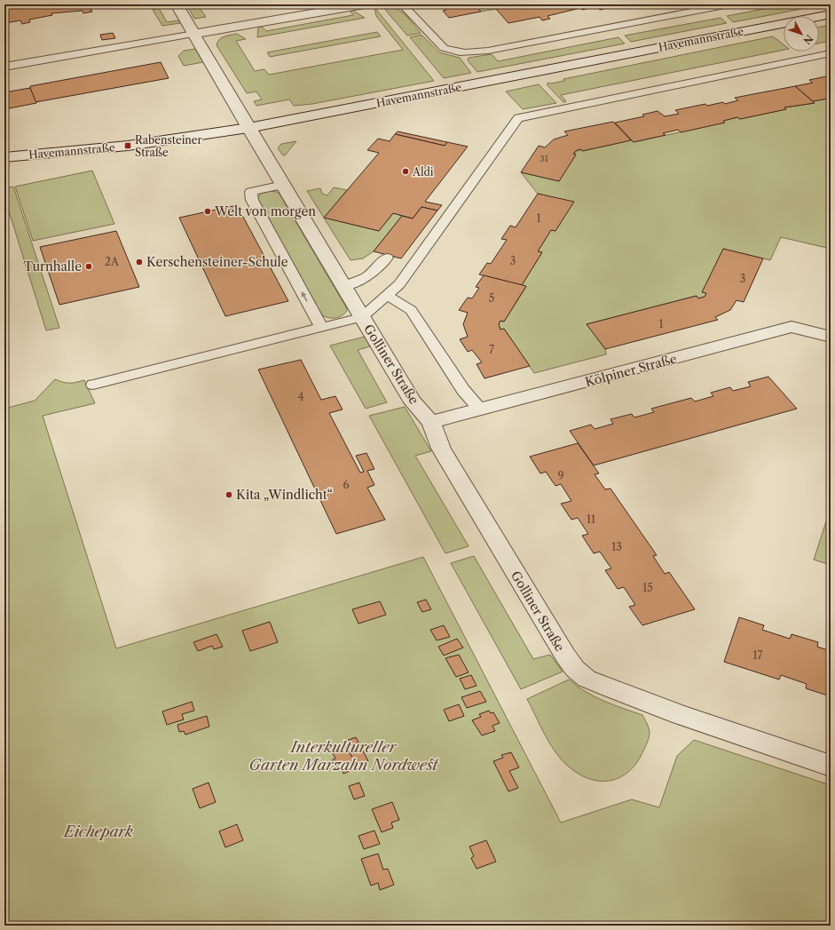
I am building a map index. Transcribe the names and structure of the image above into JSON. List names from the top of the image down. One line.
{"streets":{"street":["Havemannstraße","Golliner Straße","Kölpiner Straße"]},"crossings":[["Havemannstraße","Golliner Straße"],["Golliner Straße","Kölpiner Straße"]],"parks":["Interkultureller Garten Marzahn Nordwest","Eichepark"],"places":{"transit":["Rabensteiner Straße"],"other":["Aldi","Welt von morgen","Kerschensteiner-Schule","Turnhalle","Kita „Windlicht“"]},"house_numbers":["31","1","3","2A","3","5","1","7","4","9","6","11","13","15","17"],"north":"bottom right"}
